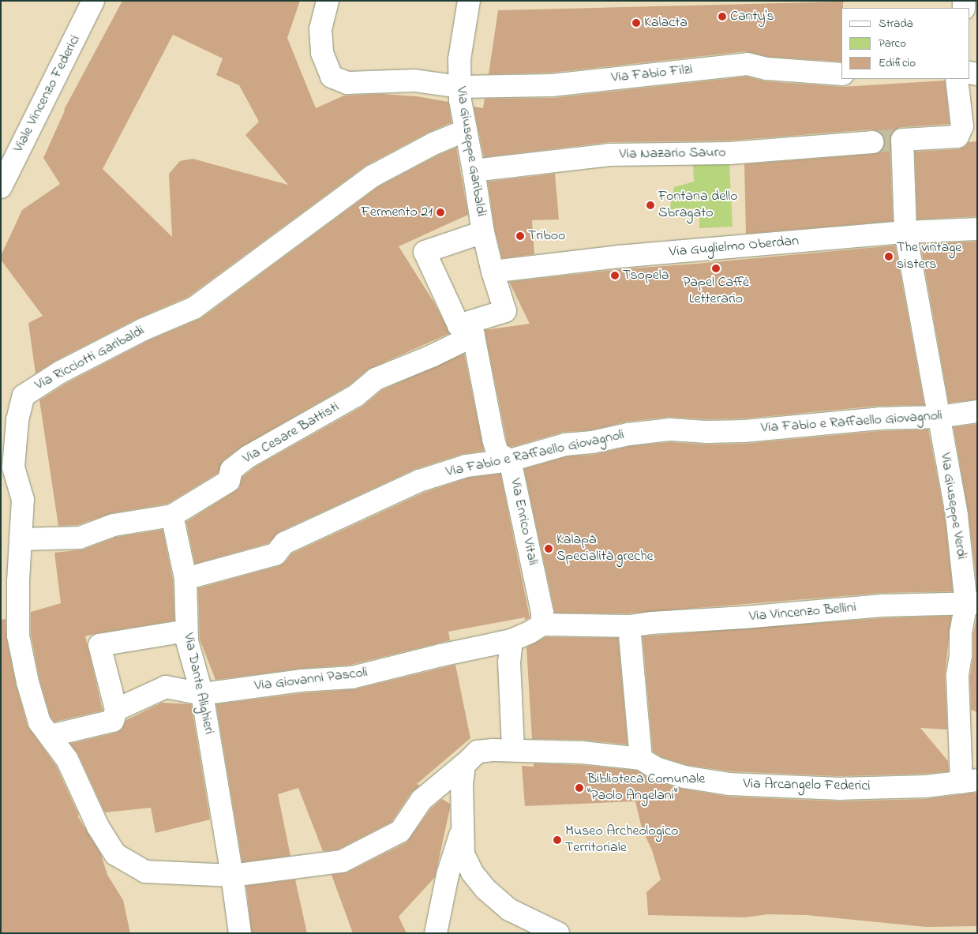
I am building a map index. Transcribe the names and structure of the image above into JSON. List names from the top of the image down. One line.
{"streets":{"street":["Via Fabio Filzi","Viale Vincenzo Federici","Via Giuseppe Garibaldi","Via Nazario Sauro","Via Guglielmo Oberdan","Via Ricciotti Garibaldi","Via Fabio e Raffaello Giovagnoli","Via Cesare Battisti","Via Giuseppe Verdi","Via Enrico Vitali","Via Vincenzo Bellini","Via Giovanni Pascoli","Via Dante Alighieri","Via Arcangelo Federici"]},"crossings":[["Via Fabio Filzi","Via Giuseppe Garibaldi"],["Via Giuseppe Garibaldi","Via Nazario Sauro"],["Via Giuseppe Garibaldi","Via Guglielmo Oberdan"],["Via Giuseppe Garibaldi","Via Ricciotti Garibaldi"],["Via Giuseppe Garibaldi","Via Cesare Battisti"],["Via Guglielmo Oberdan","Via Cesare Battisti"],["Via Guglielmo Oberdan","Via Giuseppe Verdi"],["Via Ricciotti Garibaldi","Via Cesare Battisti"],["Via Ricciotti Garibaldi","Via Dante Alighieri"],["Via Fabio e Raffaello Giovagnoli","Via Giuseppe Verdi"],["Via Fabio e Raffaello Giovagnoli","Via Enrico Vitali"],["Via Fabio e Raffaello Giovagnoli","Via Dante Alighieri"],["Via Cesare Battisti","Via Enrico Vitali"],["Via Cesare Battisti","Via Dante Alighieri"],["Via Giuseppe Verdi","Via Vincenzo Bellini"],["Via Giuseppe Verdi","Via Arcangelo Federici"],["Via Enrico Vitali","Via Vincenzo Bellini"],["Via Enrico Vitali","Via Giovanni Pascoli"],["Via Vincenzo Bellini","Via Giovanni Pascoli"],["Via Giovanni Pascoli","Via Dante Alighieri"]],"places":["Canty's","Kalacta","Fontana dello Sbragato","Fermento 21","Triboo","The vintage sisters","Papel Caffè Letterario","Tsopela","Kalapà Specialità greche","Biblioteca Comunale \"Paolo Angelani\"","Museo Archeologico Territoriale"],"legend":["Strada","Parco","Edificio"]}
